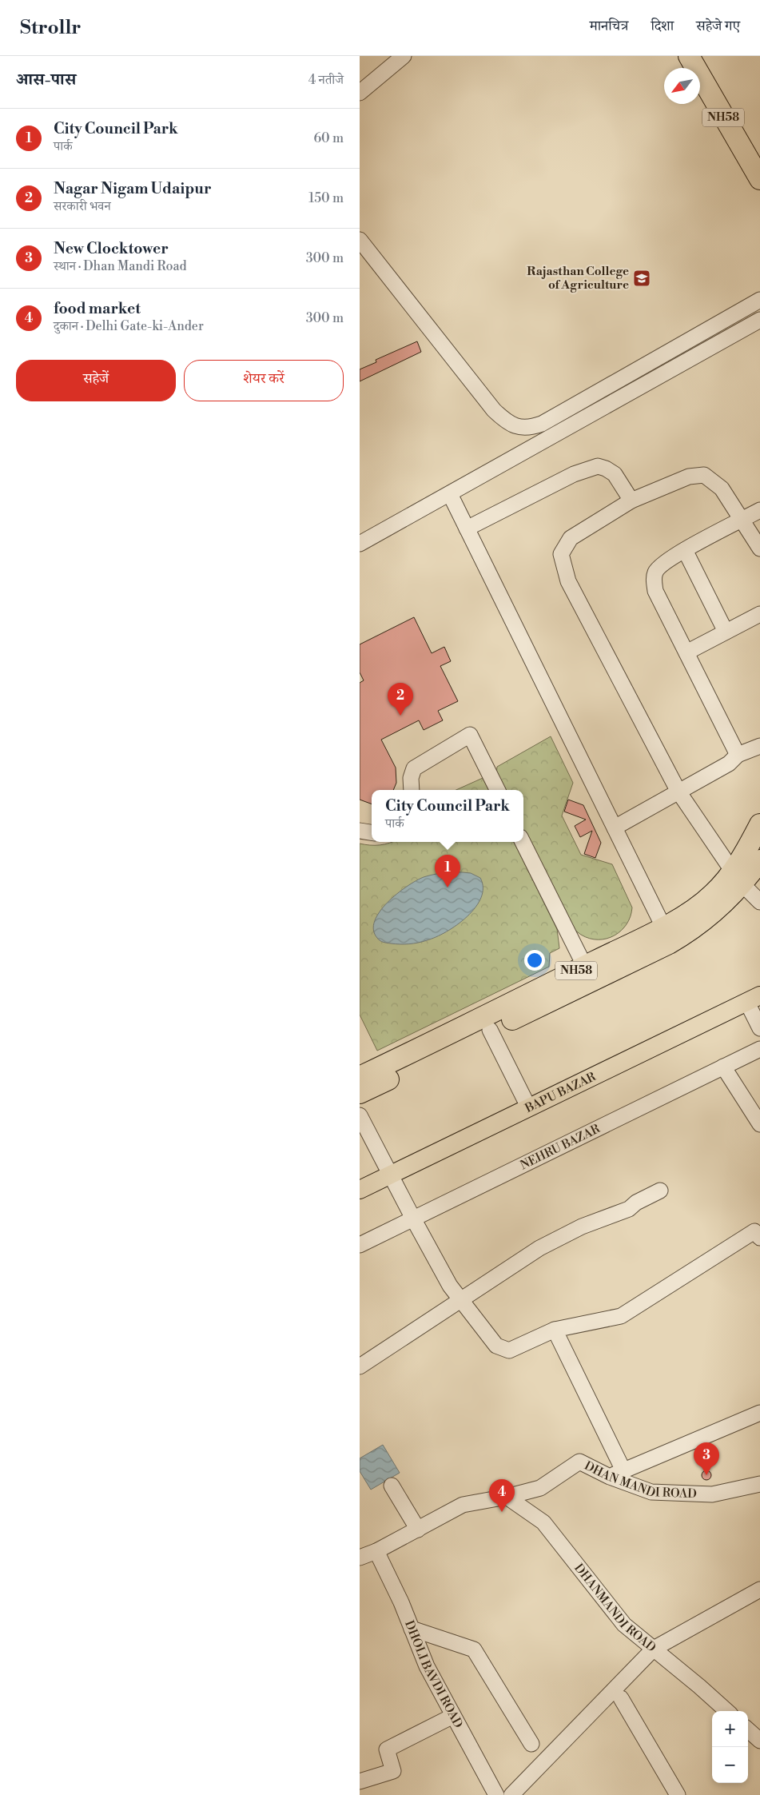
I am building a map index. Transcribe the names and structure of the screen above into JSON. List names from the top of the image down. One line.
{"streets":{"highway":["NH58"],"main road":["BAPU BAZAR"],"street":["NEHRU BAZAR","DHAN MANDI ROAD","DHANMANDI ROAD","DHOLI BAVDI ROAD"]},"crossings":[["DHAN MANDI ROAD","DHANMANDI ROAD"]],"places":{"school or university":["Rajasthan College of Agriculture"]},"north":"bottom left","page":{"header":"Strollr","nav":["मानचित्र","दिशा","सहेजे गए"],"heading":["आस-पास","4 नतीजे"],"list":[{"mark":"1","name":"City Council Park","note":"पार्क","value":"60 m"},{"mark":"2","name":"Nagar Nigam Udaipur","note":"सरकारी भवन","value":"150 m"},{"mark":"3","name":"New Clocktower","note":"स्थान · Dhan Mandi Road","value":"300 m"},{"mark":"4","name":"food market","note":"दुकान · Delhi Gate-ki-Ander","value":"300 m"}],"buttons":["सहेजें","शेयर करें"],"pins":["2","1","3","4"],"popup":["City Council Park","पार्क"],"map_buttons":["+","−"]}}
